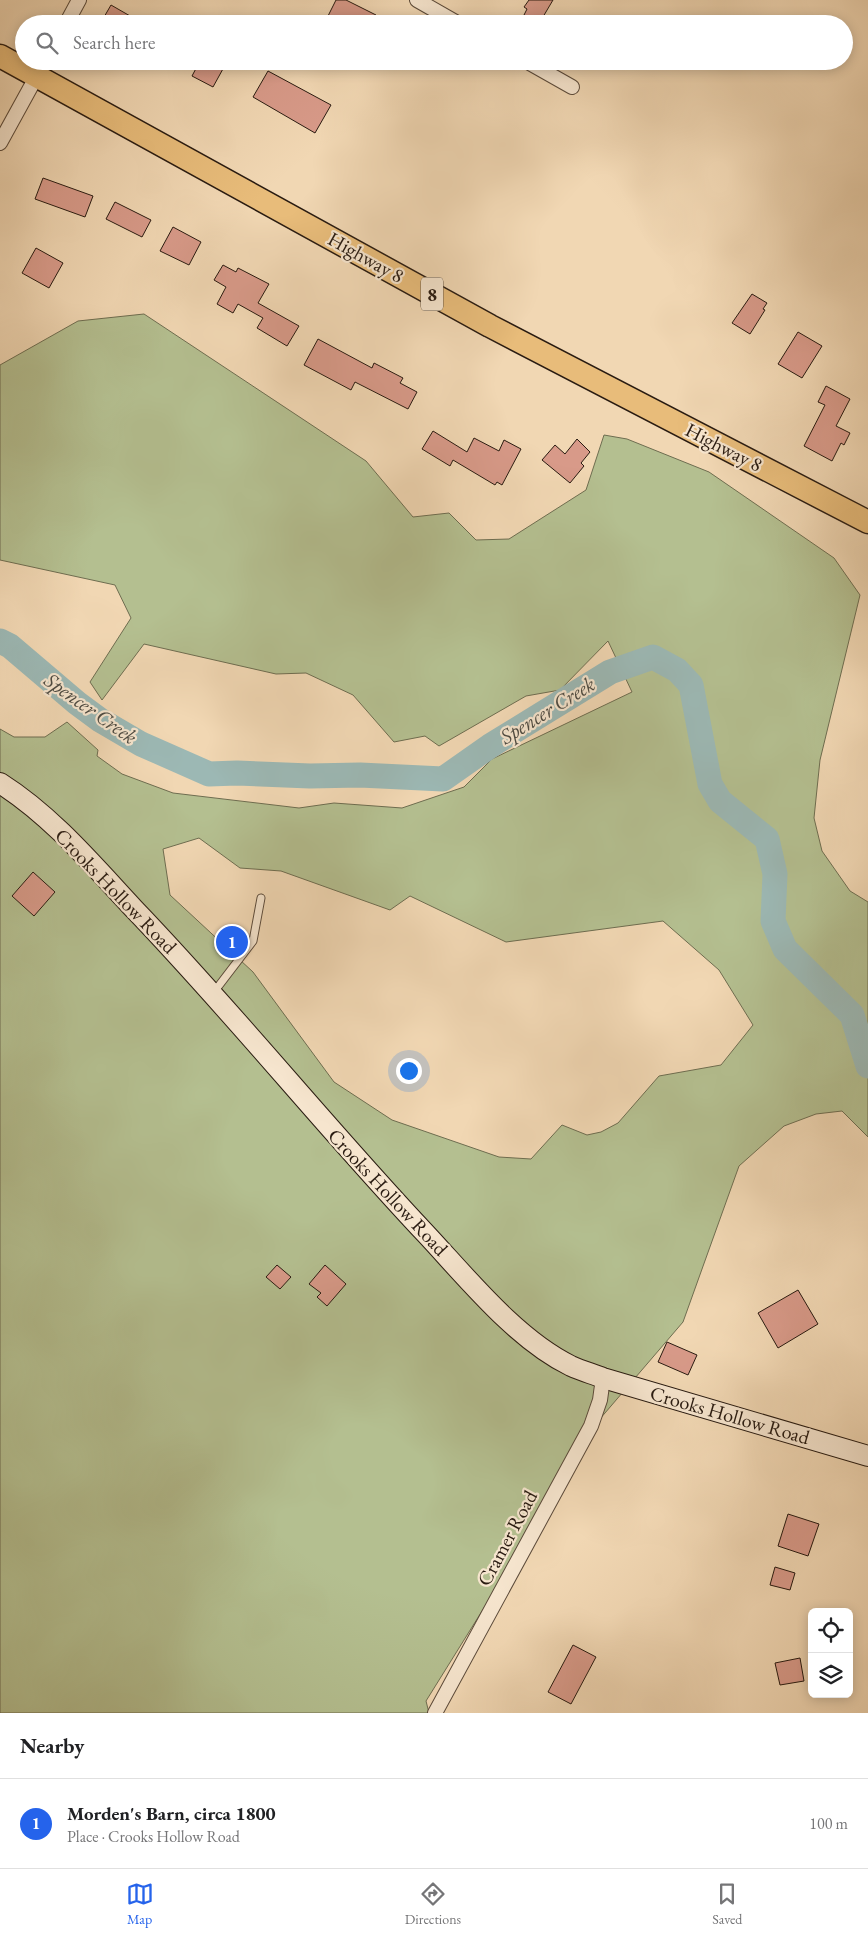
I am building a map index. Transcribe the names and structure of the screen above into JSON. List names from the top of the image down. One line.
{"streets":{"main road":["Highway 8","8"],"street":["Crooks Hollow Road","Cramer Road"]},"crossings":[["Crooks Hollow Road","Cramer Road"]],"water":["Spencer Creek"],"page":{"search":"Search here","pins":"1","heading":"Nearby","list":[{"mark":"1","name":"Morden's Barn, circa 1800","note":"Place · Crooks Hollow Road","value":"100 m"}],"nav":["Map","Directions","Saved"]}}
